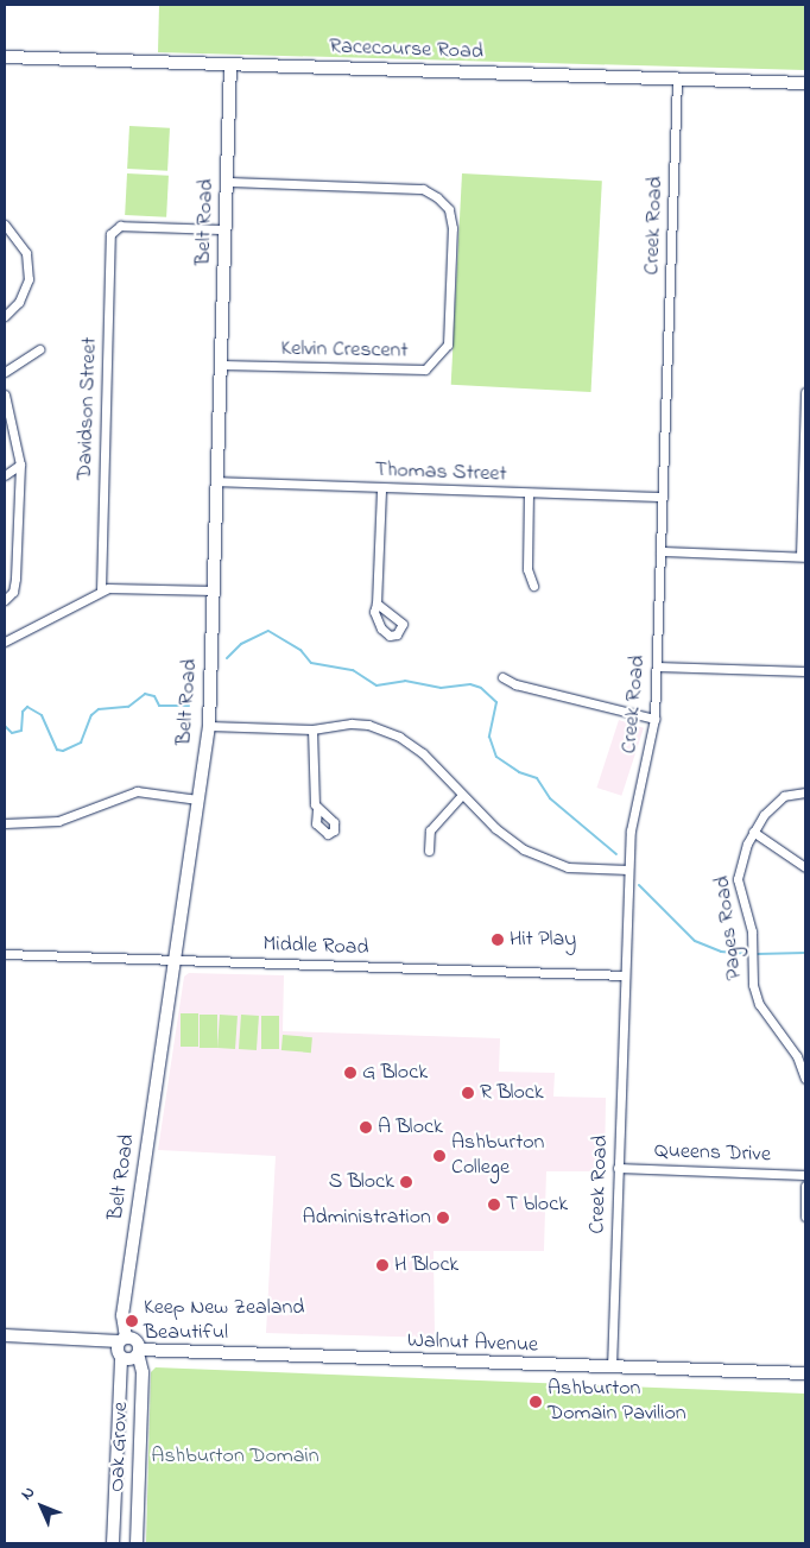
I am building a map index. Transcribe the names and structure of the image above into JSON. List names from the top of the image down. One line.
{"streets":{"street":["Racecourse Road","Belt Road","Creek Road","Kelvin Crescent","Davidson Street","Thomas Street","Pages Road","Middle Road","Queens Drive","Walnut Avenue","Oak Grove"]},"crossings":[["Racecourse Road","Belt Road"],["Racecourse Road","Creek Road"],["Belt Road","Kelvin Crescent"],["Belt Road","Davidson Street"],["Belt Road","Thomas Street"],["Belt Road","Middle Road"],["Belt Road","Walnut Avenue"],["Belt Road","Oak Grove"],["Creek Road","Thomas Street"],["Creek Road","Middle Road"],["Creek Road","Queens Drive"],["Creek Road","Walnut Avenue"],["Walnut Avenue","Oak Grove"]],"parks":["Ashburton Domain"],"places":["Hit Play","G Block","R Block","A Block","Ashburton College","S Block","T block","Administration","H Block","Keep New Zealand Beautiful","Ashburton Domain Pavilion"],"north":"top left"}
